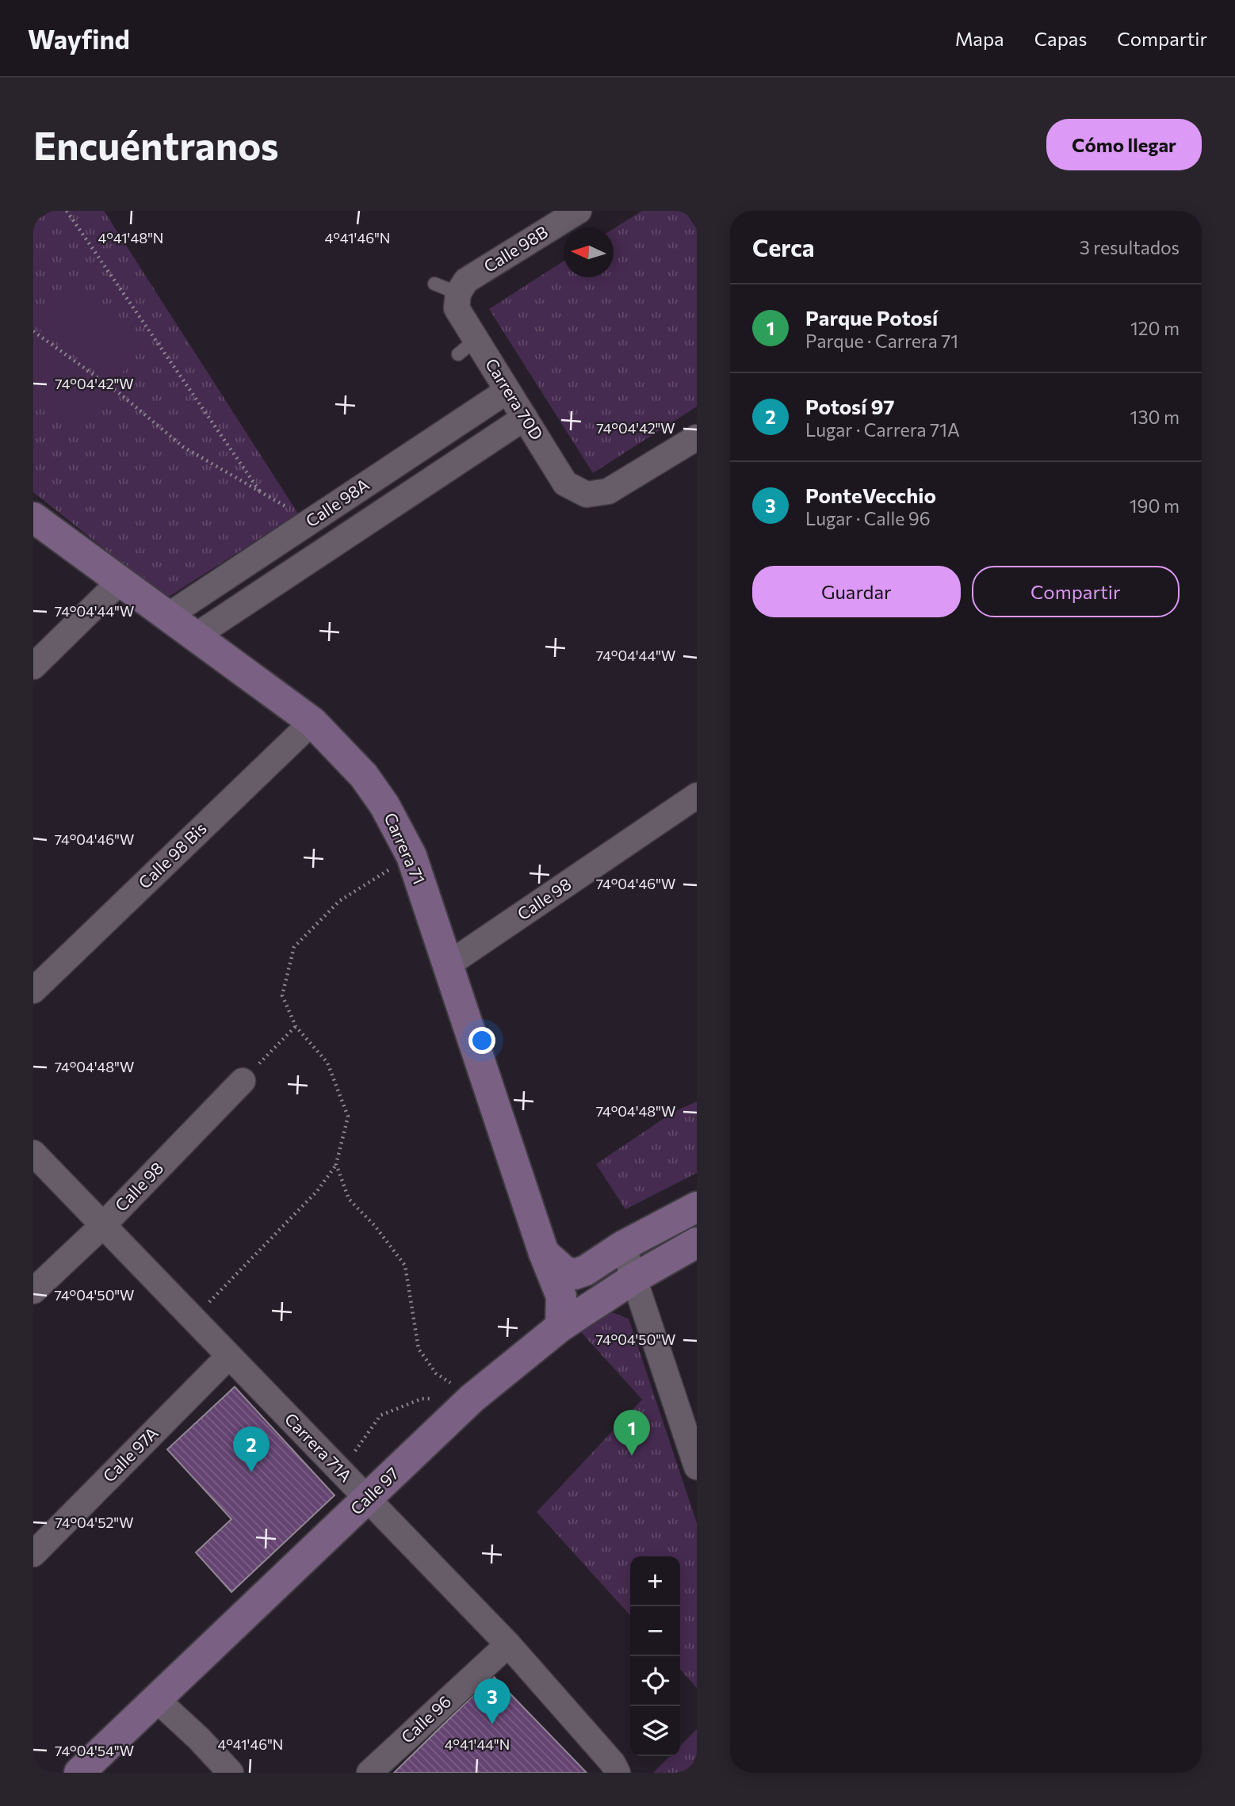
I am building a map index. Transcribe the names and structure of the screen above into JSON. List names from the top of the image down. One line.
{"streets":{"street":["Calle 98B","Carrera 70D","Calle 98A","Carrera 71","Calle 98 Bis","Calle 98","Carrera 71A","Calle 97A","Calle 97","Calle 96"]},"crossings":[["Calle 98B","Carrera 70D"],["Carrera 70D","Calle 98A"],["Calle 98A","Carrera 71"],["Carrera 71","Calle 98 Bis"],["Carrera 71","Calle 98"],["Carrera 71","Calle 97"],["Calle 98","Carrera 71A"],["Carrera 71A","Calle 97A"],["Carrera 71A","Calle 97"],["Carrera 71A","Calle 96"]],"north":"left","page":{"header":"Wayfind","nav":["Mapa","Capas","Compartir"],"buttons":["Cómo llegar",["Guardar","Compartir"]],"title":"Encuéntranos","heading":["Cerca","3 resultados"],"list":[{"mark":"1","name":"Parque Potosí","note":"Parque · Carrera 71","value":"120 m"},{"mark":"2","name":"Potosí 97","note":"Lugar · Carrera 71A","value":"130 m"},{"mark":"3","name":"PonteVecchio","note":"Lugar · Calle 96","value":"190 m"}],"pins":["1","2","3"],"map_buttons":["+","−"]},"coordinates":["4°41'48\"N","4°41'46\"N","74°04'42\"W","74°04'44\"W","74°04'46\"W","74°04'48\"W","74°04'50\"W","74°04'52\"W","4°41'44\"N","74°04'54\"W"]}
